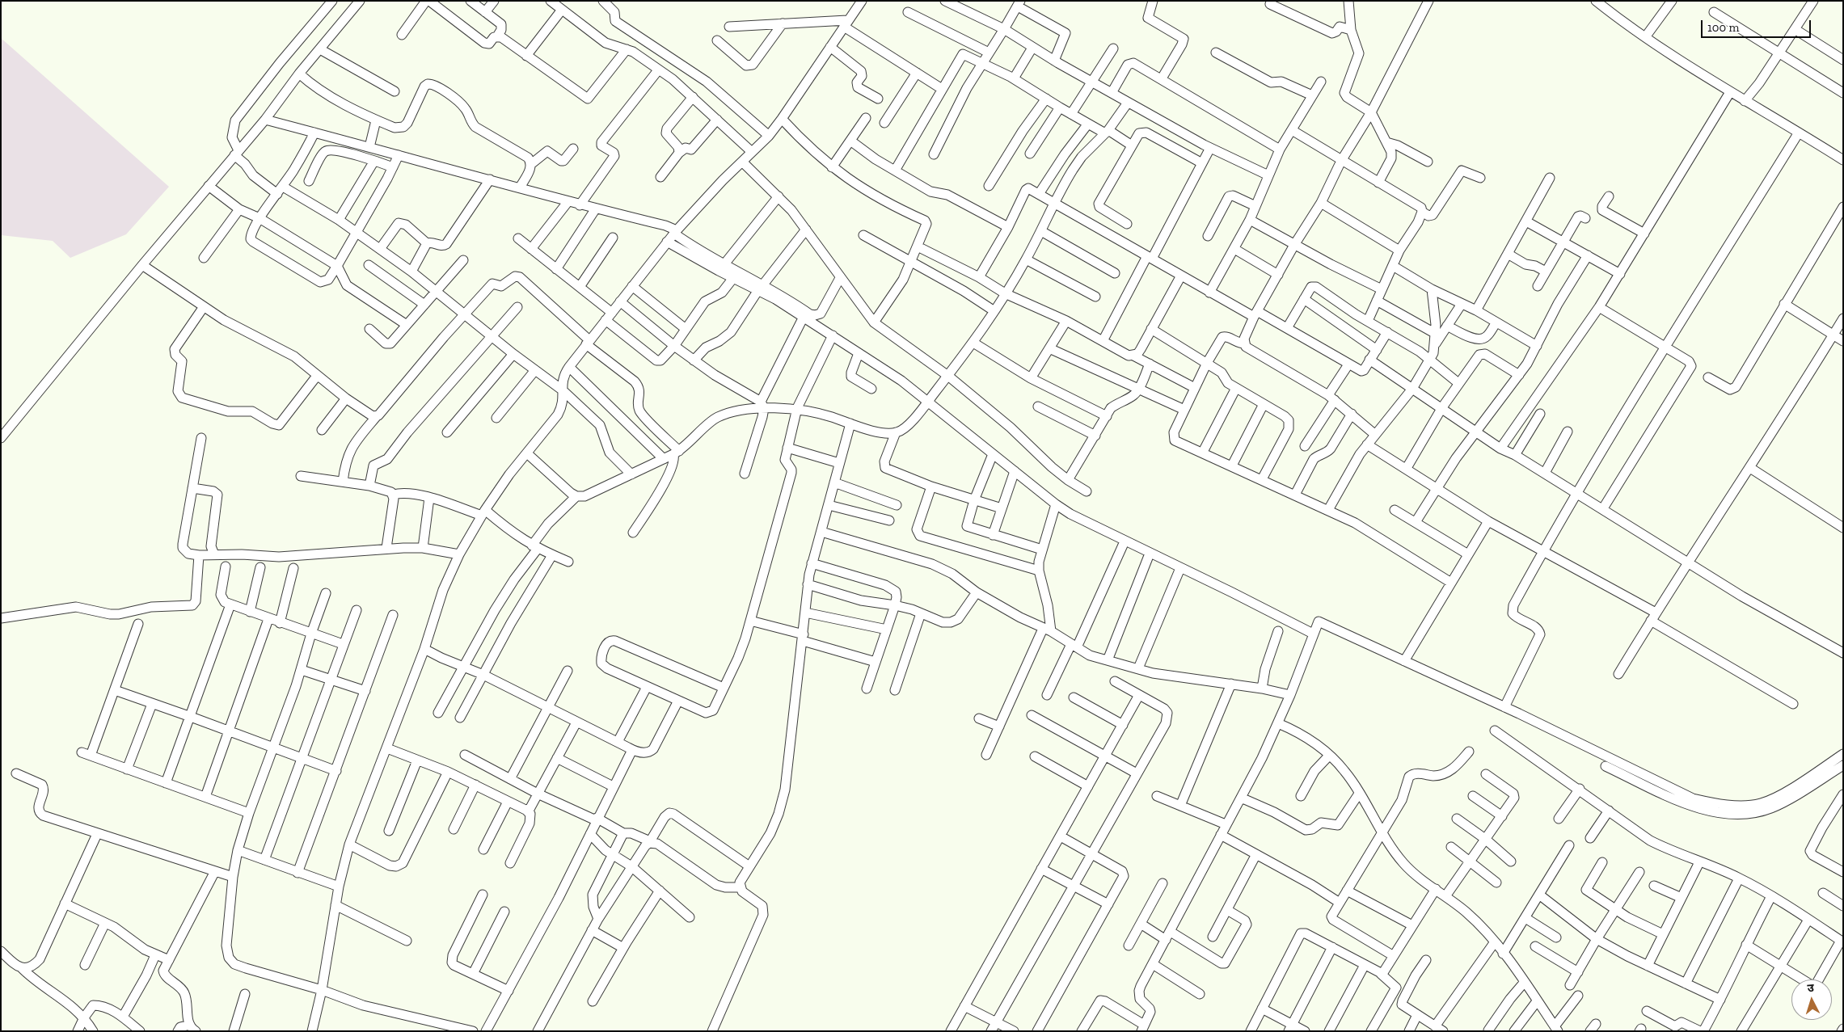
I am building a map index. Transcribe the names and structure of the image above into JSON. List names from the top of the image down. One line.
{"scale_bar":"100 m","north":"top"}
